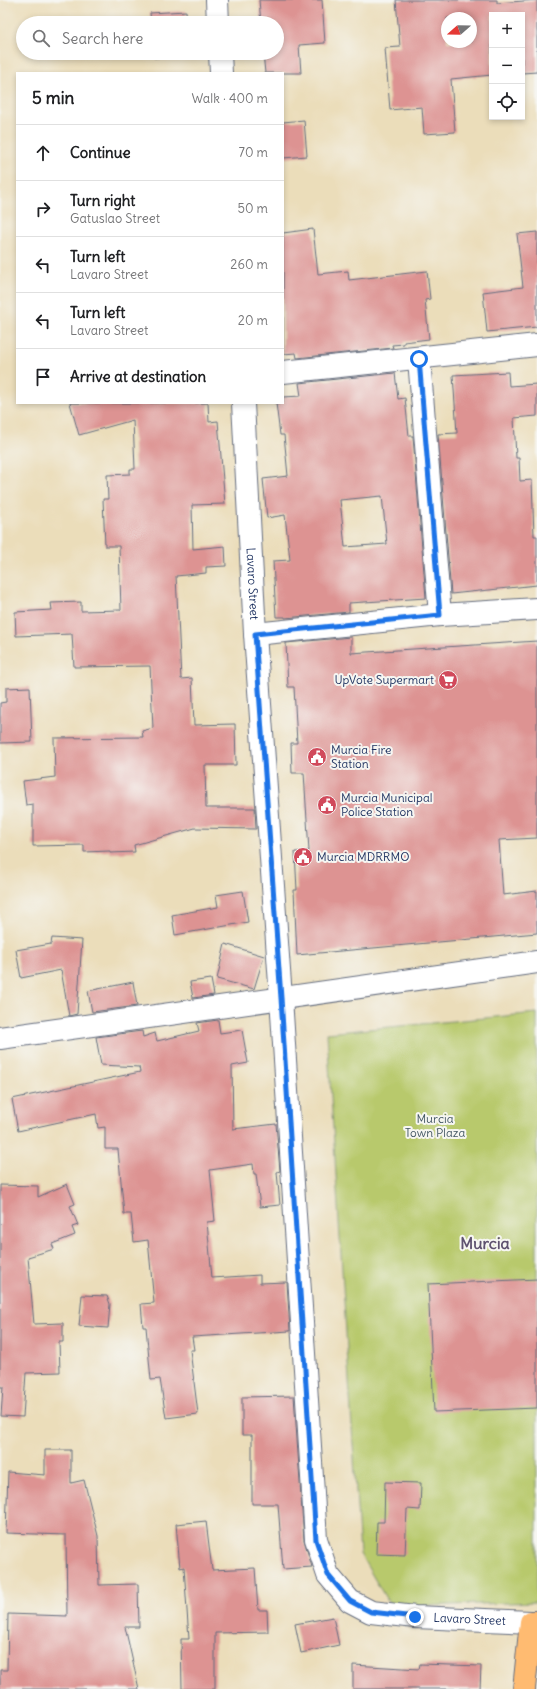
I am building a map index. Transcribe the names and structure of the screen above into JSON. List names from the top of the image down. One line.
{"streets":{"street":["Lavaro Street"]},"districts":["Murcia"],"parks":["Murcia Town Plaza"],"places":{"supermarket":["UpVote Supermart"],"public building":["Murcia Fire Station","Murcia Municipal Police Station","Murcia MDRRMO"]},"north":"left","page":{"map_buttons":["+","−"],"search":"Search here","heading":["5 min","Walk · 400 m"],"list":[["Continue","70 m"],["Turn right","Gatuslao Street","50 m"],["Turn left","Lavaro Street","260 m"],["Turn left","Lavaro Street","20 m"],"Arrive at destination"]}}
